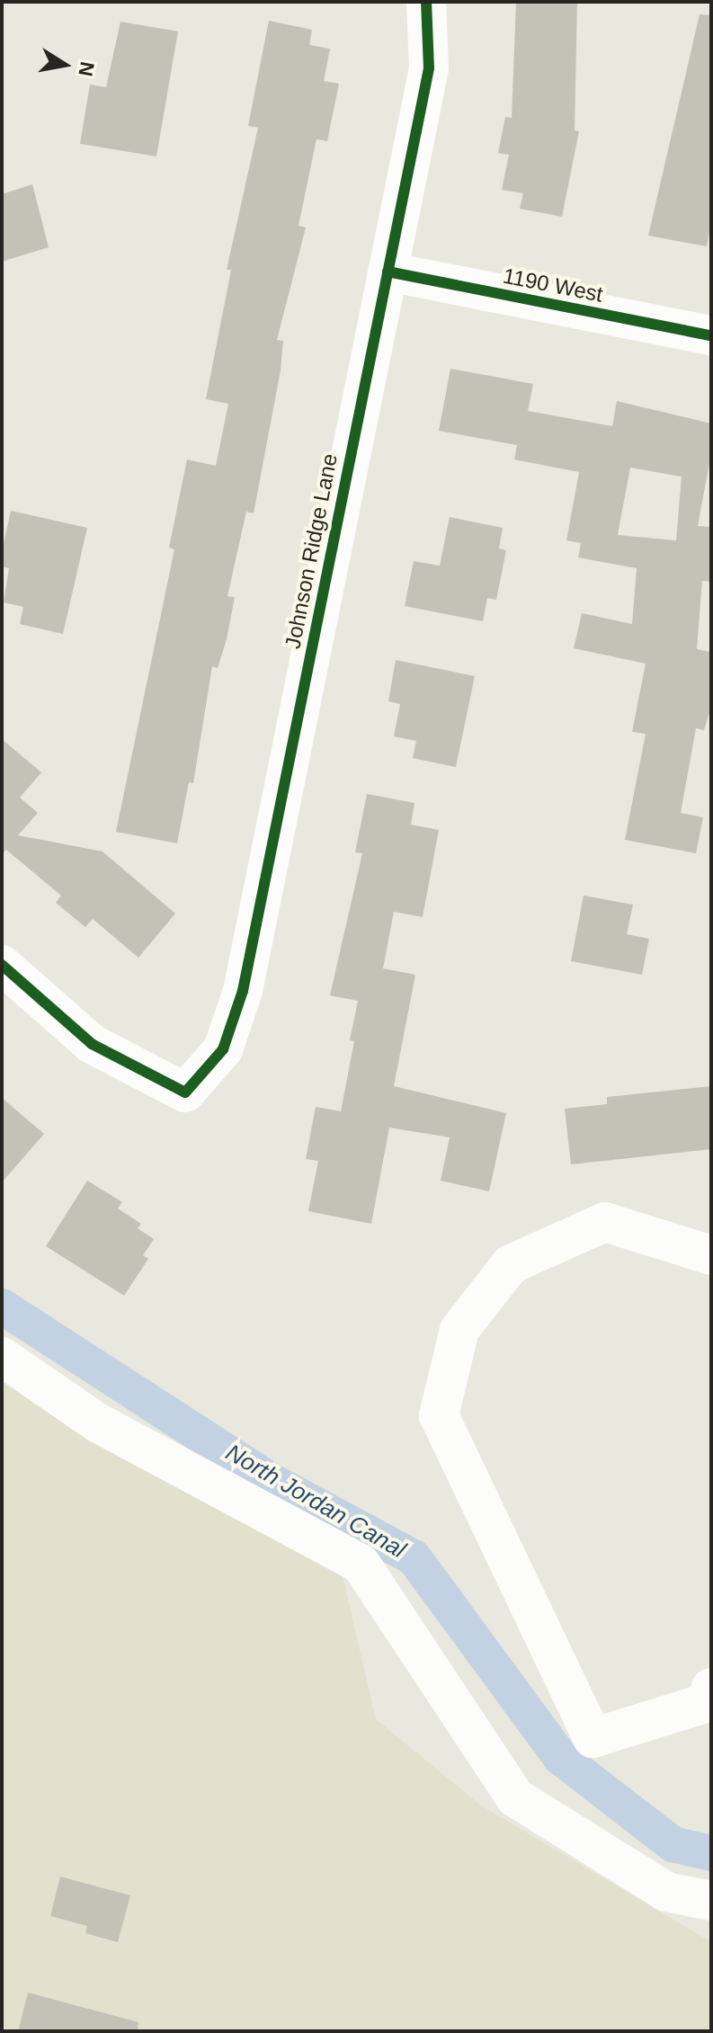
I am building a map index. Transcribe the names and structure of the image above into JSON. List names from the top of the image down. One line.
{"streets":{"street":["1190 West","Johnson Ridge Lane"]},"crossings":[["1190 West","Johnson Ridge Lane"]],"water":["North Jordan Canal"],"north":"right"}
